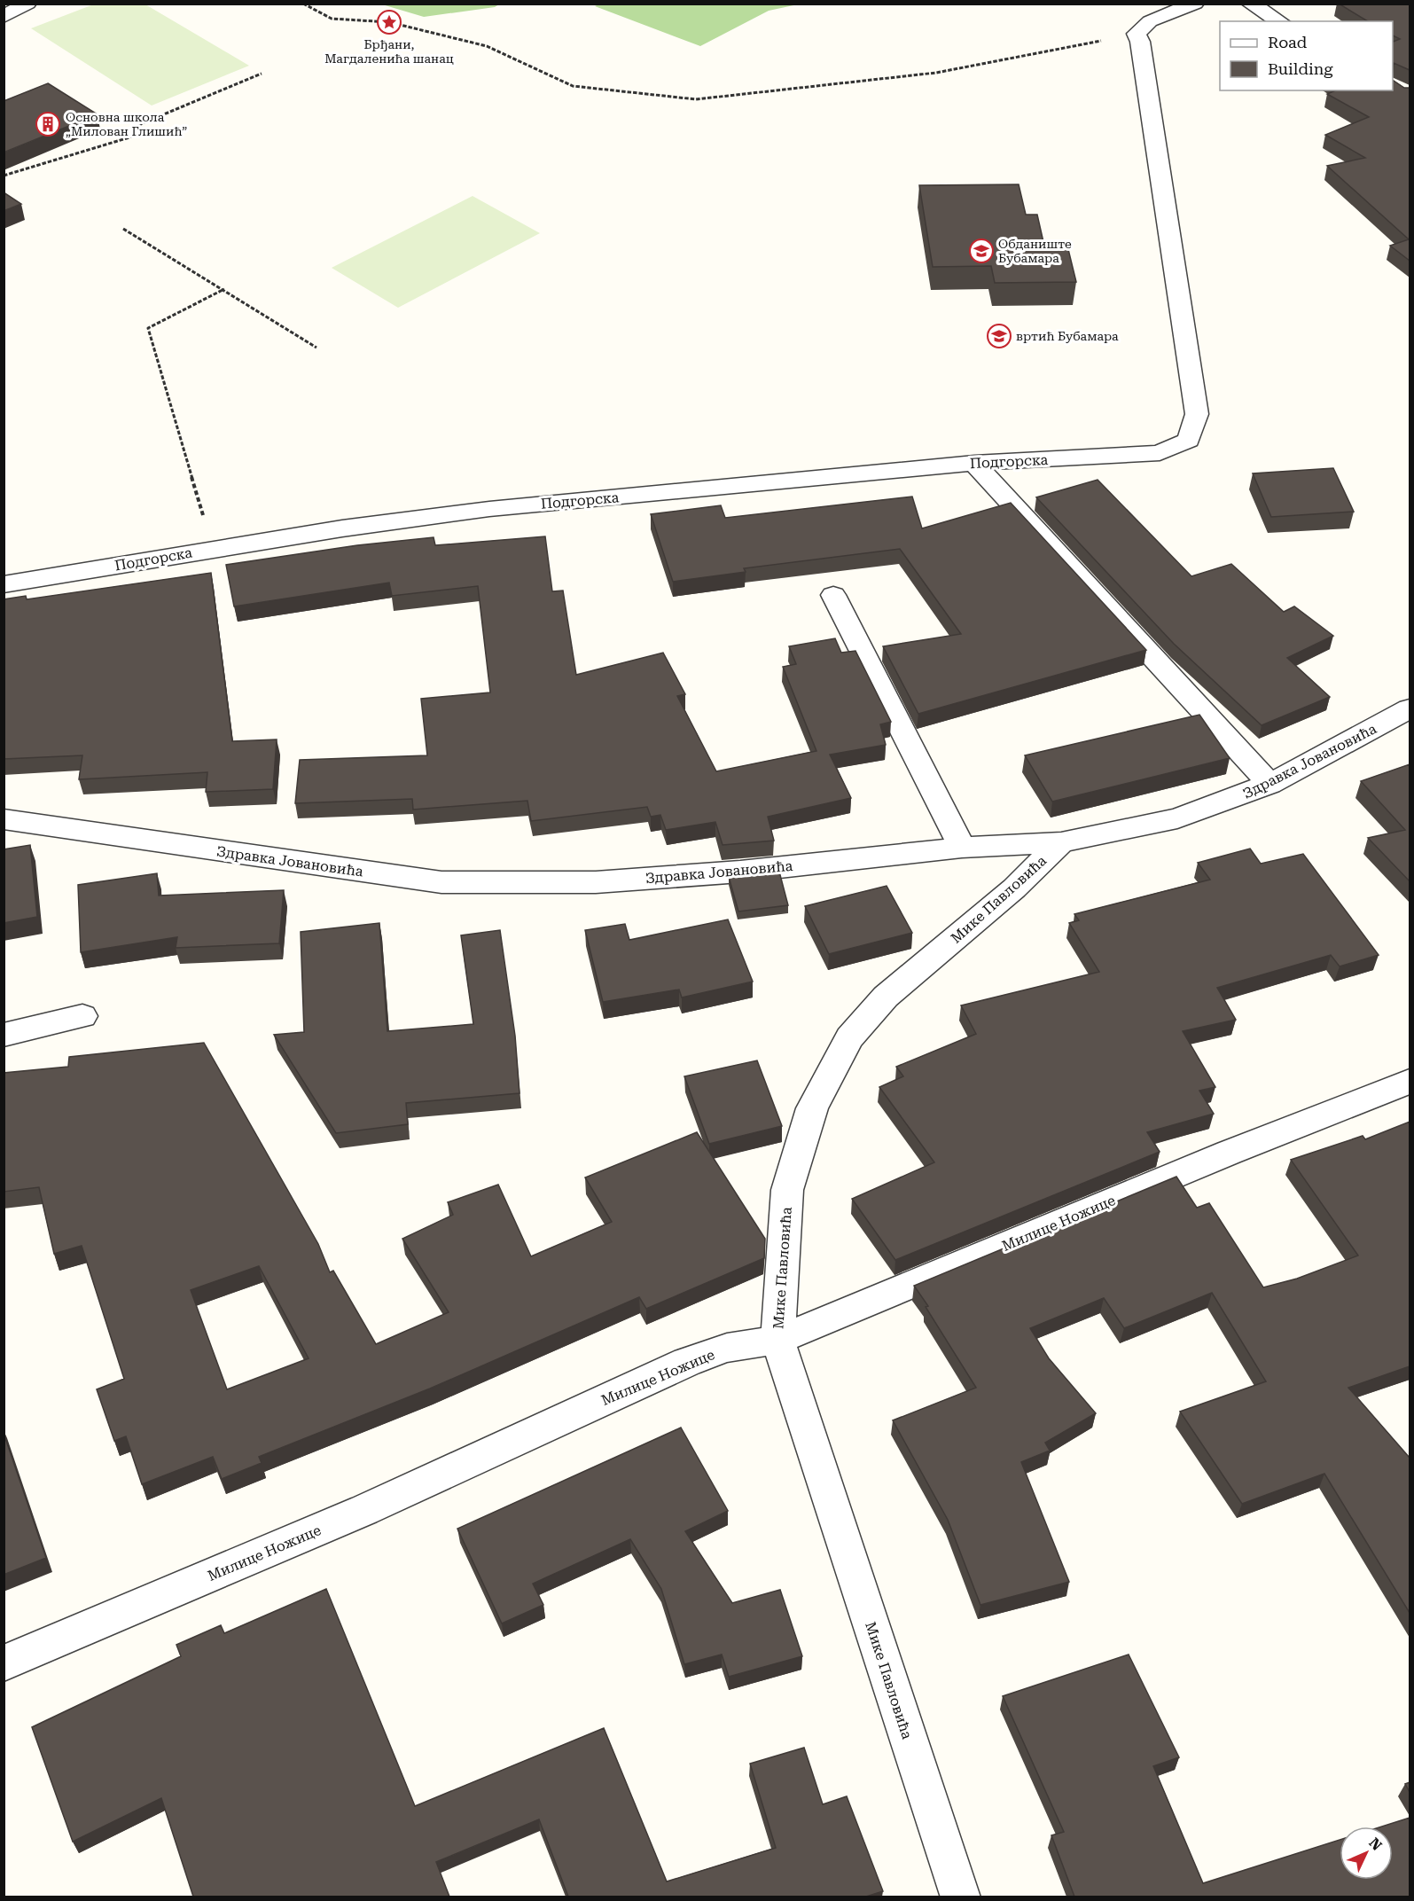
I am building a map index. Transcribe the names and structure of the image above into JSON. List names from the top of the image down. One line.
{"streets":{"street":["Подгорска","Здравка Јовановића","Мике Павловића","Милице Ножице"]},"crossings":[["Здравка Јовановића","Мике Павловића"],["Мике Павловића","Милице Ножице"]],"places":{"place":["Брђани, Магдаленића шанац"],"building":["Основна школа „Милован Глишић”"],"school or university":["Обданиште Бубамара","вртић Бубамара"]},"legend":["Road","Building"],"north":"top right"}
